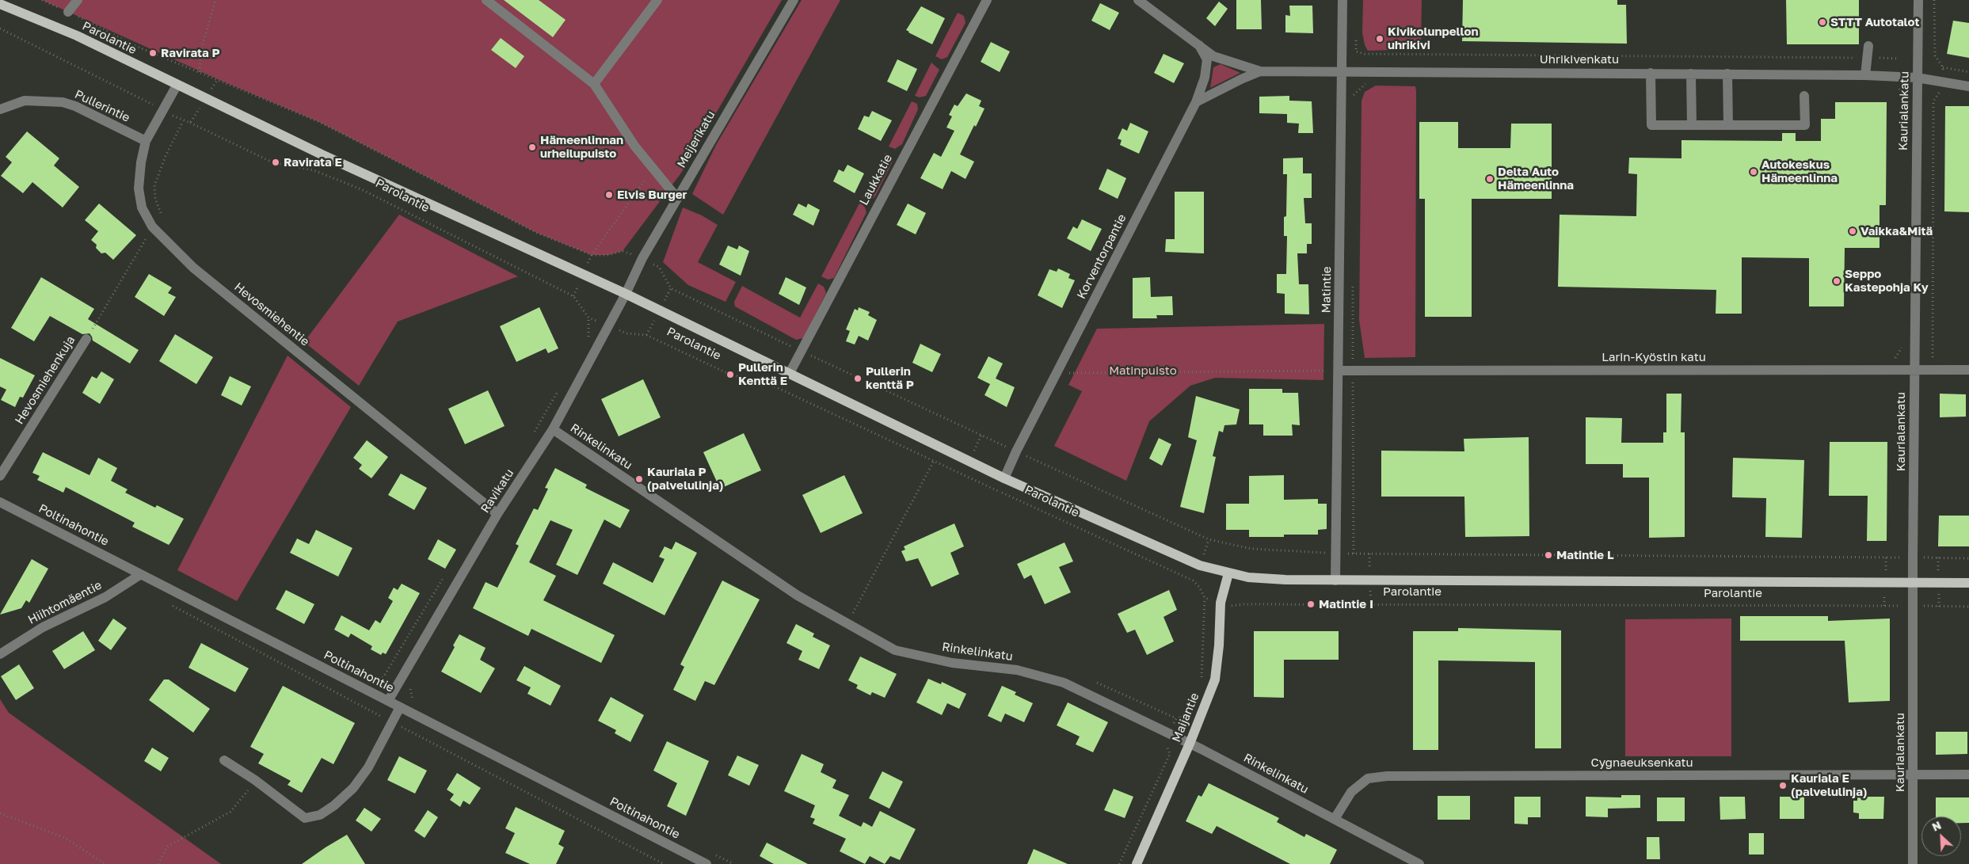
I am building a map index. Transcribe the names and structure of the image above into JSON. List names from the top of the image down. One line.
{"streets":{"main road":["Parolantie","Maijantie"],"street":["Uhrikivenkatu","Pullerintie","Kaurialankatu","Meijerikatu","Laukkatie","Korventorpantie","Matintie","Hevosmiehentie","Larin-Kyöstin katu","Hevosmiehenkuja","Rinkelinkatu","Ravikatu","Poltinahontie","Hiihtomäentie","Cygnaeuksenkatu"]},"crossings":[["Parolantie","Kaurialankatu"],["Parolantie","Meijerikatu"],["Parolantie","Laukkatie"],["Parolantie","Korventorpantie"],["Parolantie","Matintie"],["Parolantie","Hevosmiehentie"],["Parolantie","Ravikatu"],["Parolantie","Maijantie"],["Uhrikivenkatu","Kaurialankatu"],["Uhrikivenkatu","Korventorpantie"],["Uhrikivenkatu","Matintie"],["Pullerintie","Hevosmiehentie"],["Kaurialankatu","Larin-Kyöstin katu"],["Kaurialankatu","Cygnaeuksenkatu"],["Meijerikatu","Ravikatu"],["Matintie","Larin-Kyöstin katu"],["Hevosmiehentie","Ravikatu"],["Rinkelinkatu","Ravikatu"],["Rinkelinkatu","Maijantie"],["Rinkelinkatu","Cygnaeuksenkatu"],["Ravikatu","Poltinahontie"],["Poltinahontie","Hiihtomäentie"]],"parks":["Matinpuisto"],"places":["STTT Autotalot","Kivikolunpellon uhrikivi","Ravirata P","Hämeenlinnan urheilupuisto","Ravirata E","Autokeskus Hämeenlinna","Delta Auto Hämeenlinna","Elvis Burger","Vaikka&Mitä","Seppo Kastepohja Ky","Pullerin Kenttä E","Pullerin kenttä P","Kauriala P (palvelulinja)","Matintie L","Matintie I","Kauriala E (palvelulinja)"],"north":"top left"}
